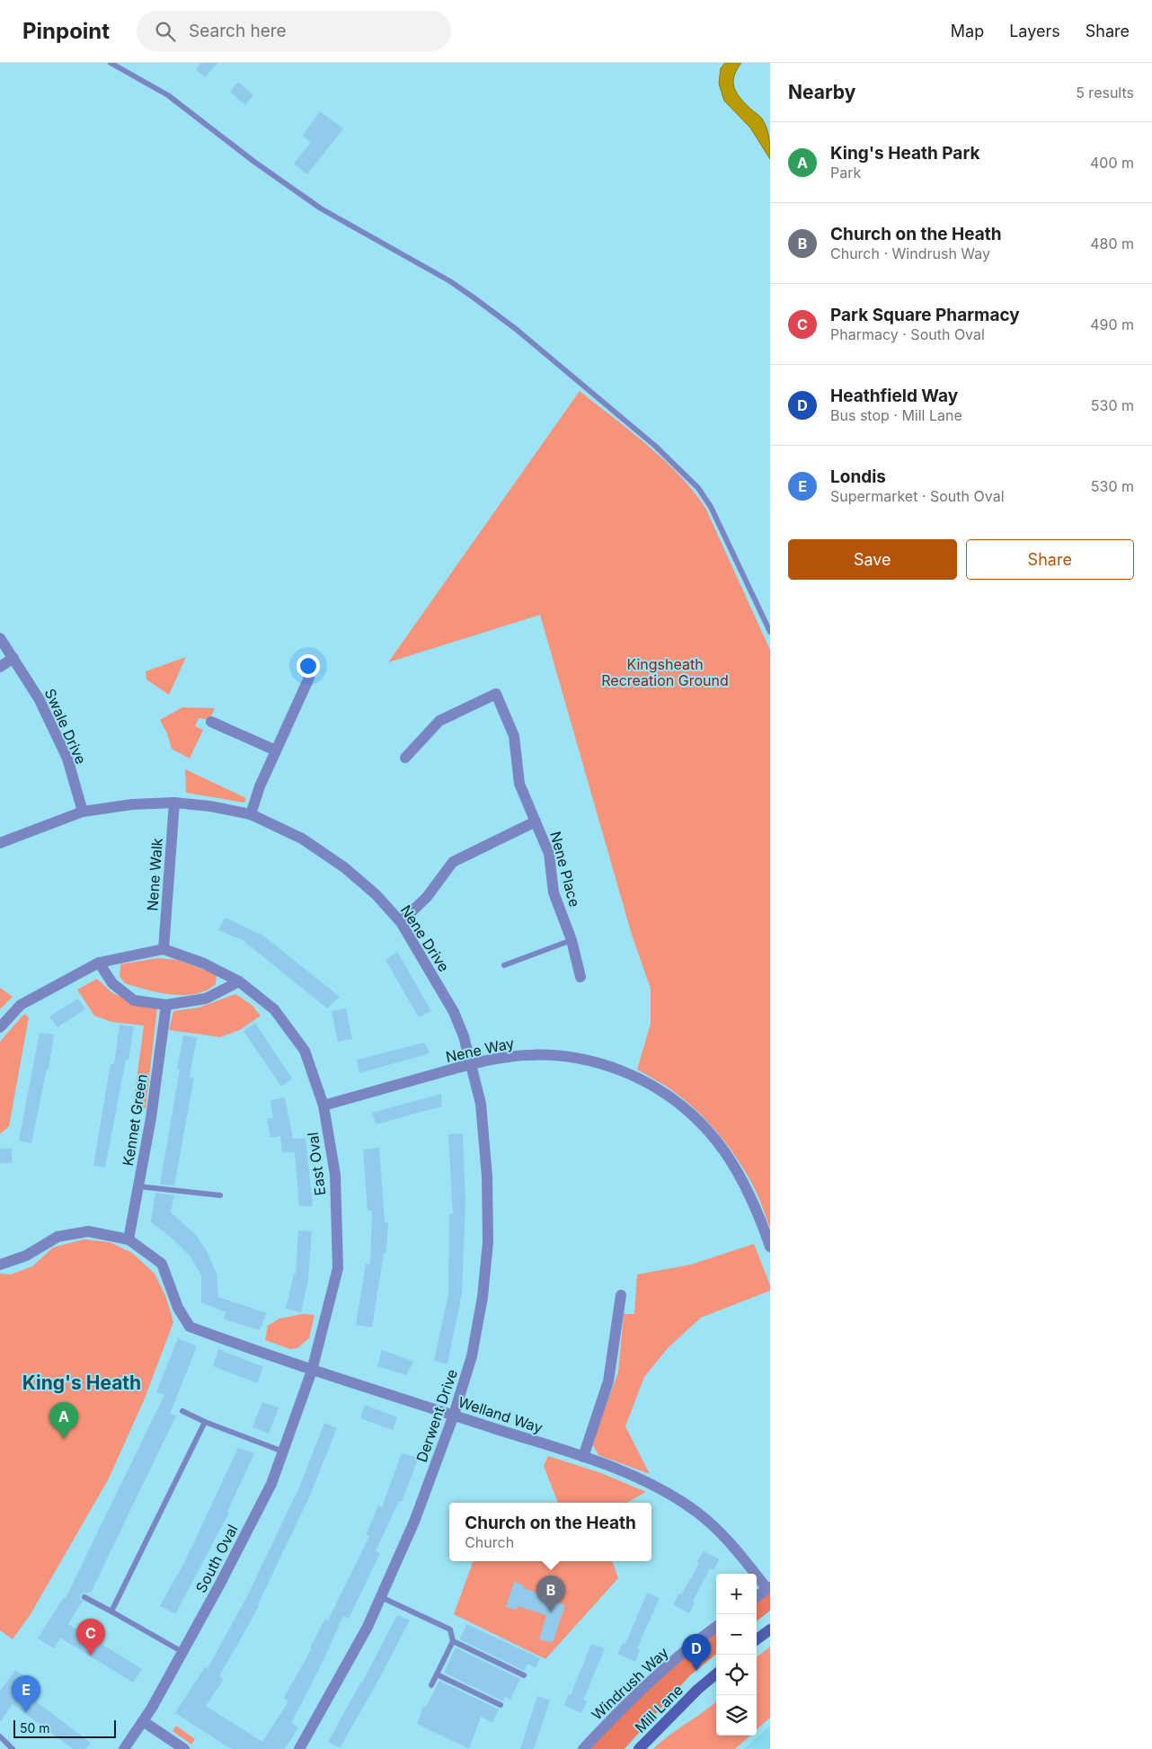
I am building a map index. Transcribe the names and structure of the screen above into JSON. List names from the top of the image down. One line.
{"streets":{"street":["Swale Drive","Nene Place","Nene Walk","Nene Drive","Nene Way","Kennet Green","East Oval","Welland Way","Derwent Drive","South Oval","Windrush Way","Mill Lane"]},"crossings":[["Swale Drive","Nene Drive"],["Nene Place","Nene Drive"],["Nene Walk","Nene Drive"],["Nene Walk","East Oval"],["Nene Drive","Nene Way"],["Nene Drive","Derwent Drive"],["Nene Way","East Oval"],["Nene Way","Derwent Drive"],["Kennet Green","Welland Way"],["East Oval","Welland Way"],["East Oval","South Oval"],["Welland Way","Derwent Drive"],["Welland Way","South Oval"]],"districts":["King's Heath"],"parks":["Kingsheath Recreation Ground"],"scale_bar":"50 m","page":{"header":"Pinpoint","search":"Search here","nav":["Map","Layers","Share"],"heading":["Nearby","5 results"],"list":[{"mark":"A","name":"King's Heath Park","note":"Park","value":"400 m"},{"mark":"B","name":"Church on the Heath","note":"Church · Windrush Way","value":"480 m"},{"mark":"C","name":"Park Square Pharmacy","note":"Pharmacy · South Oval","value":"490 m"},{"mark":"D","name":"Heathfield Way","note":"Bus stop · Mill Lane","value":"530 m"},{"mark":"E","name":"Londis","note":"Supermarket · South Oval","value":"530 m"}],"buttons":["Save","Share"],"pins":["A","B","C","D","E"],"popup":["Church on the Heath","Church"],"map_buttons":["+","−"],"scale":"50 m"}}
